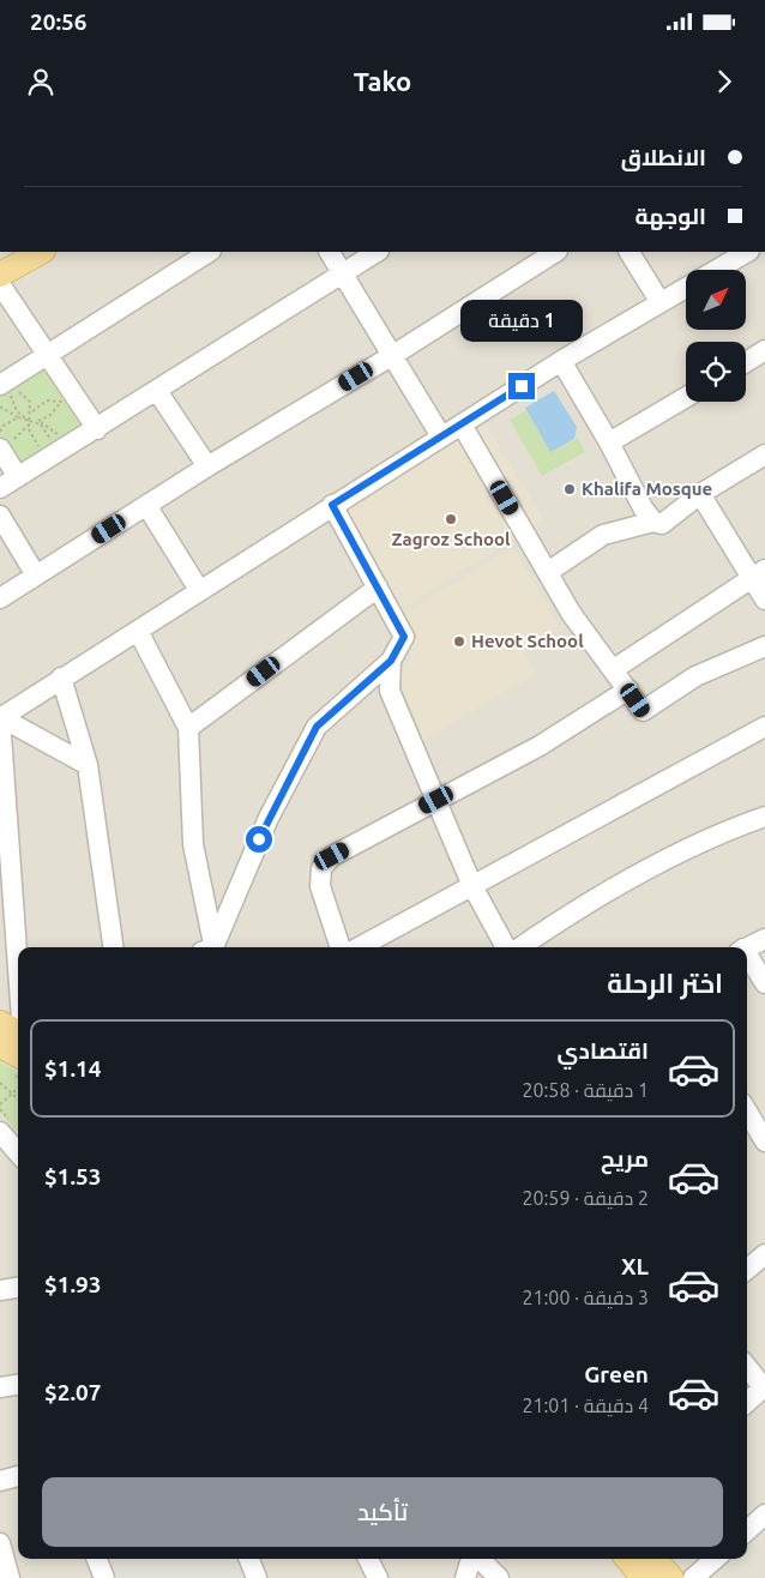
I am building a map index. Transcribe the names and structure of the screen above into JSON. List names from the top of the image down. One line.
{"places":["Khalifa Mosque","Zagroz School","Hevot School"],"north":"top right","page":{"status":"20:56","header":"Tako","banner":["الانطلاق","الوجهة"],"bubble":"1 دقيقة","heading":"اختر الرحلة","list":[{"name":"اقتصادي","note":"1 دقيقة · 20:58","value":"$1.14"},{"name":"مريح","note":"2 دقيقة · 20:59","value":"$1.53"},{"name":"XL","note":"3 دقيقة · 21:00","value":"$1.93"},{"name":"Green","note":"4 دقيقة · 21:01","value":"$2.07"}],"buttons":"تأكيد"}}
